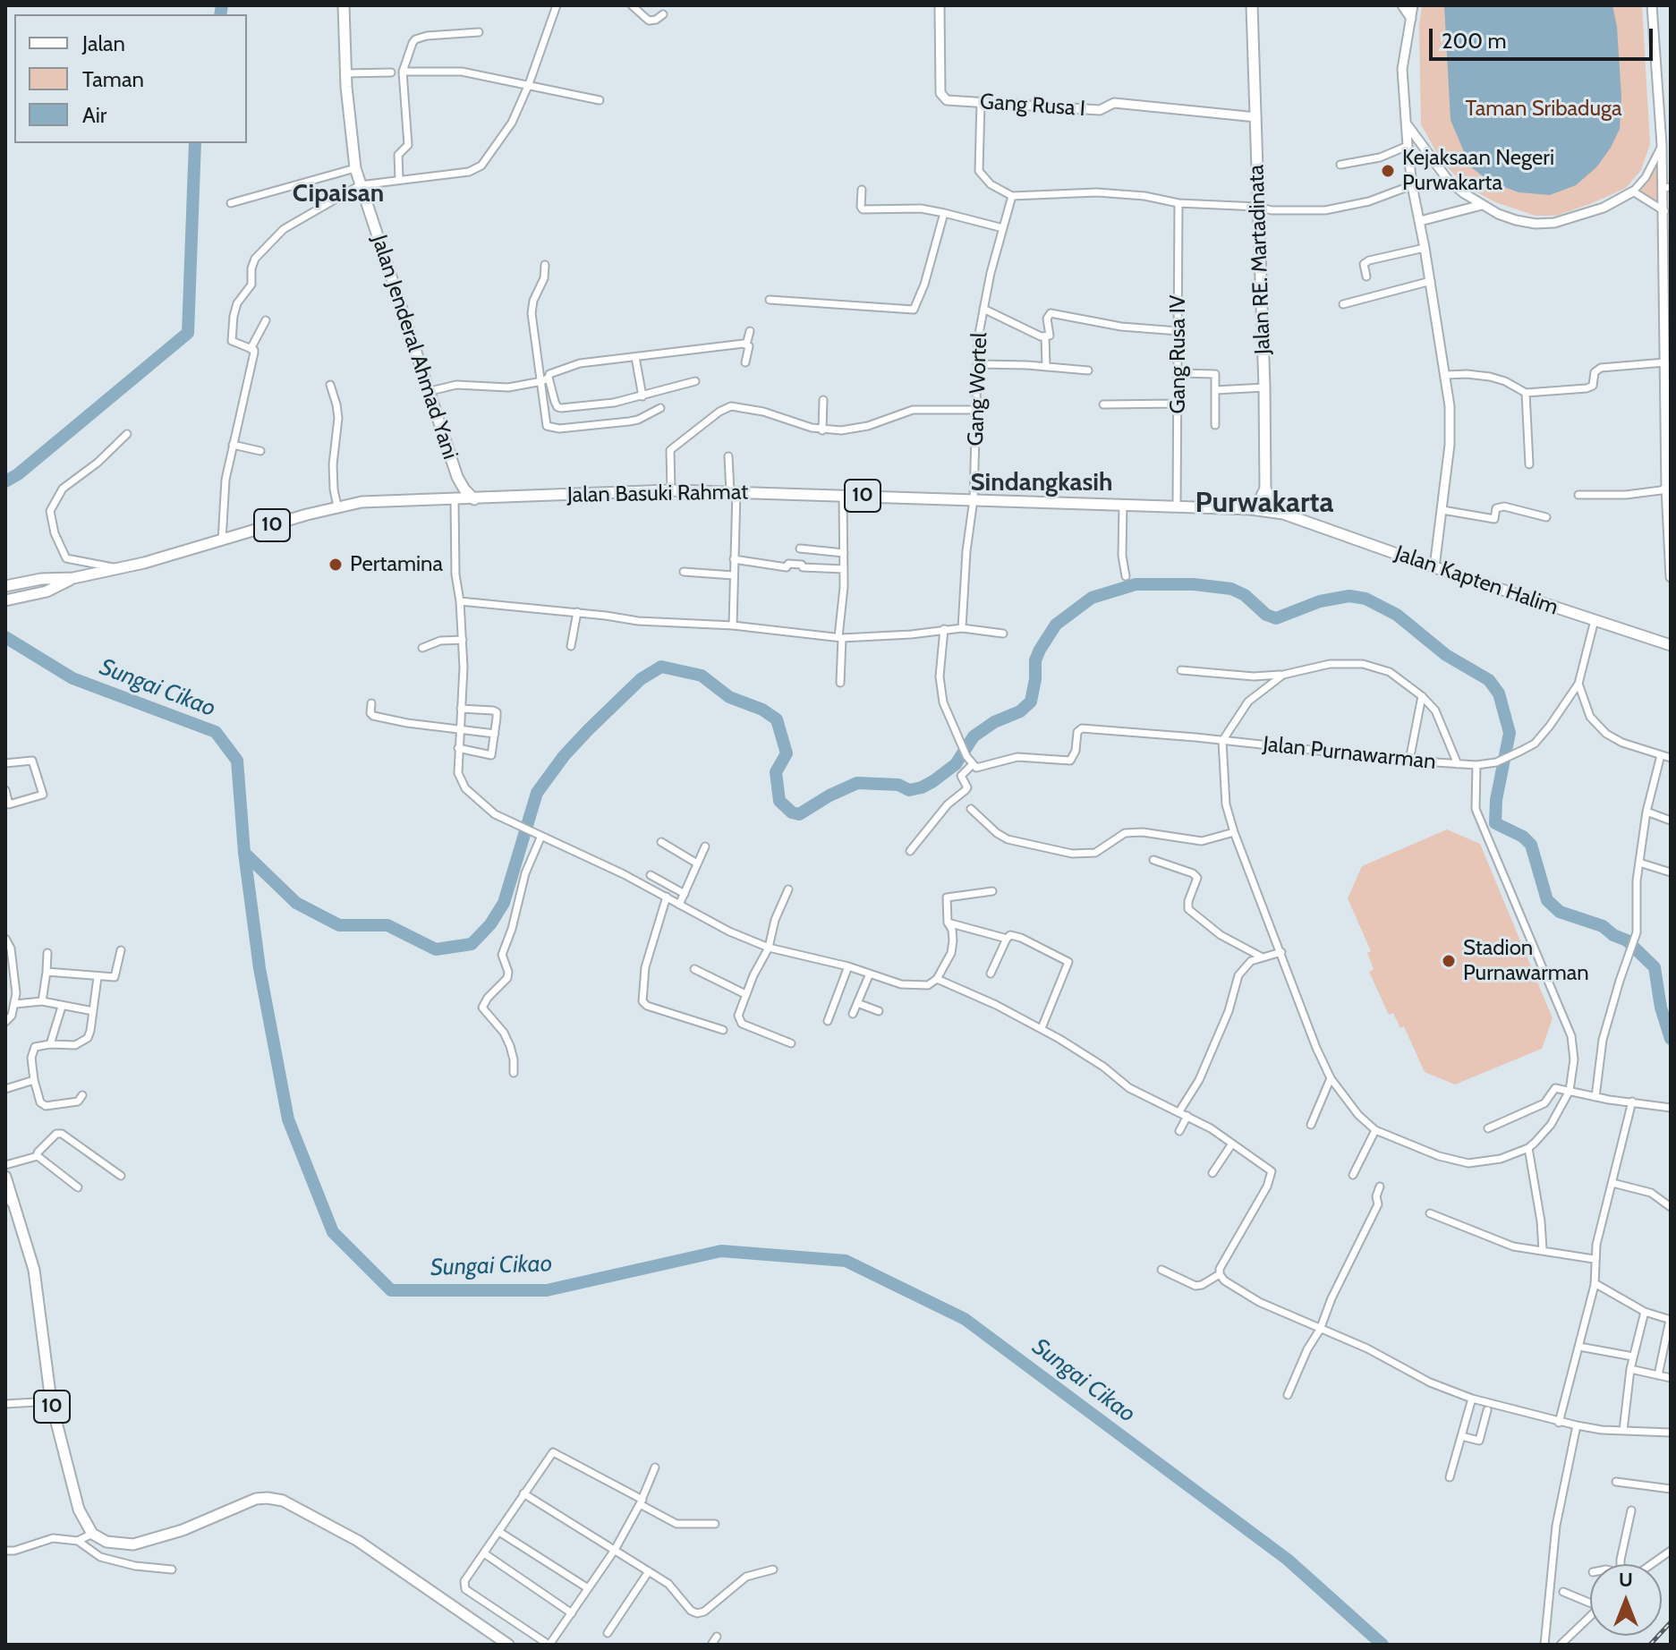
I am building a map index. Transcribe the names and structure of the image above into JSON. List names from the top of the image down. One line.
{"streets":{"main road":["Jalan RE. Martadinata","Jalan Jenderal Ahmad Yani","Jalan Basuki Rahmat","10","Jalan Kapten Halim"],"street":["Gang Rusa I","Gang Rusa IV","Gang Wortel","Jalan Purnawarman"]},"crossings":[["Gang Rusa I","Jalan RE. Martadinata"],["Jalan Jenderal Ahmad Yani","Jalan Basuki Rahmat"],["Gang Rusa IV","Jalan Basuki Rahmat"],["Gang Wortel","Jalan Basuki Rahmat"],["Jalan Basuki Rahmat","Jalan Kapten Halim"]],"districts":["Cipaisan","Sindangkasih","Purwakarta"],"water":["Sungai Cikao"],"parks":["Taman Sribaduga"],"places":["Kejaksaan Negeri Purwakarta","Pertamina","Stadion Purnawarman"],"legend":["Jalan","Taman","Air"],"scale_bar":"200 m","north":"top"}
